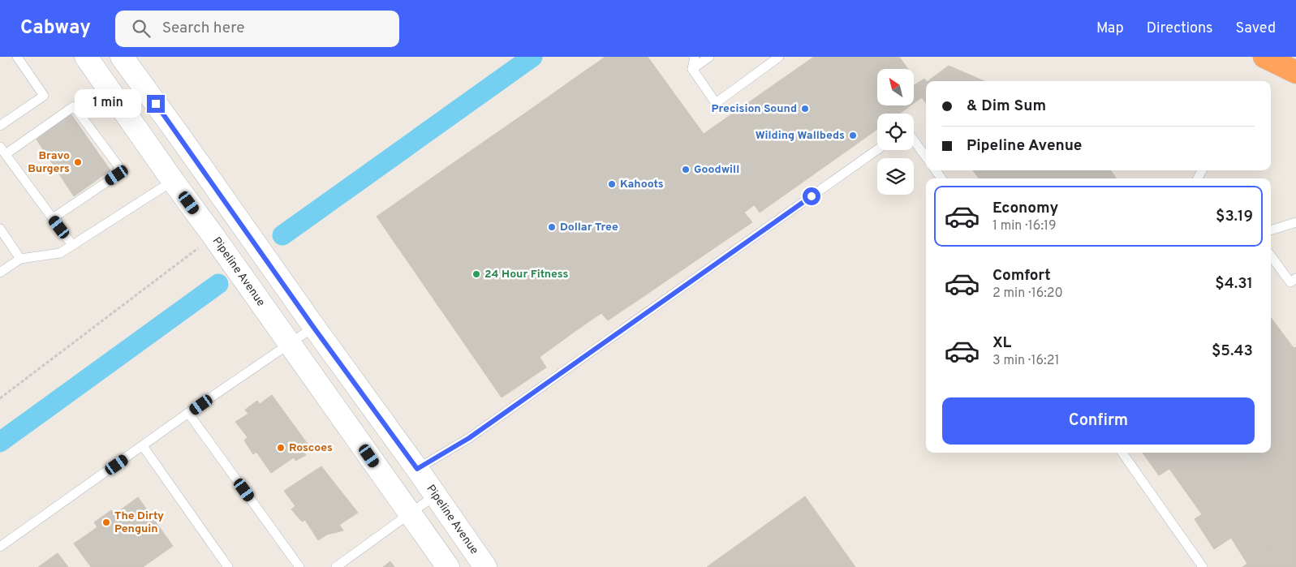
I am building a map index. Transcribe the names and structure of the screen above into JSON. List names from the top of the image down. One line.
{"streets":{"main road":["Pipeline Avenue"]},"places":["Precision Sound","Wilding Wallbeds","Bravo Burgers","Goodwill","Kahoots","Dollar Tree","24 Hour Fitness","Roscoes","The Dirty Penguin"],"north":"top left","page":{"header":"Cabway","search":"Search here","nav":["Map","Directions","Saved"],"banner":["& Dim Sum","Pipeline Avenue"],"bubble":"1 min","list":[{"name":"Economy","note":"1 min · 16:19","value":"$3.19"},{"name":"Comfort","note":"2 min · 16:20","value":"$4.31"},{"name":"XL","note":"3 min · 16:21","value":"$5.43"}],"buttons":"Confirm"}}
